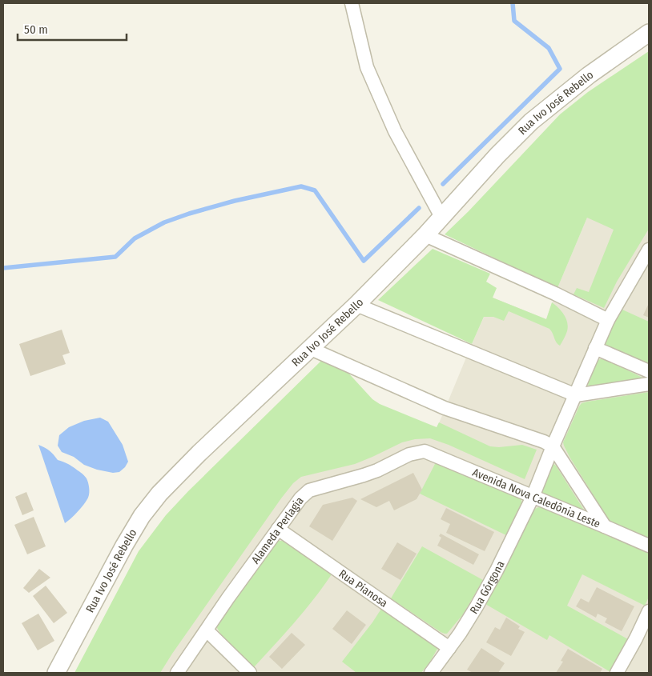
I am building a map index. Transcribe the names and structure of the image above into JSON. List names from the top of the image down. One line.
{"streets":{"street":["Rua Ivo José Rebello","Avenida Nova Caledônia Leste","Alameda Perlagia","Rua Górgona","Rua Pianosa"]},"crossings":[["Avenida Nova Caledônia Leste","Alameda Perlagia"],["Avenida Nova Caledônia Leste","Rua Górgona"],["Alameda Perlagia","Rua Pianosa"],["Rua Górgona","Rua Pianosa"]],"scale_bar":"50 m"}
